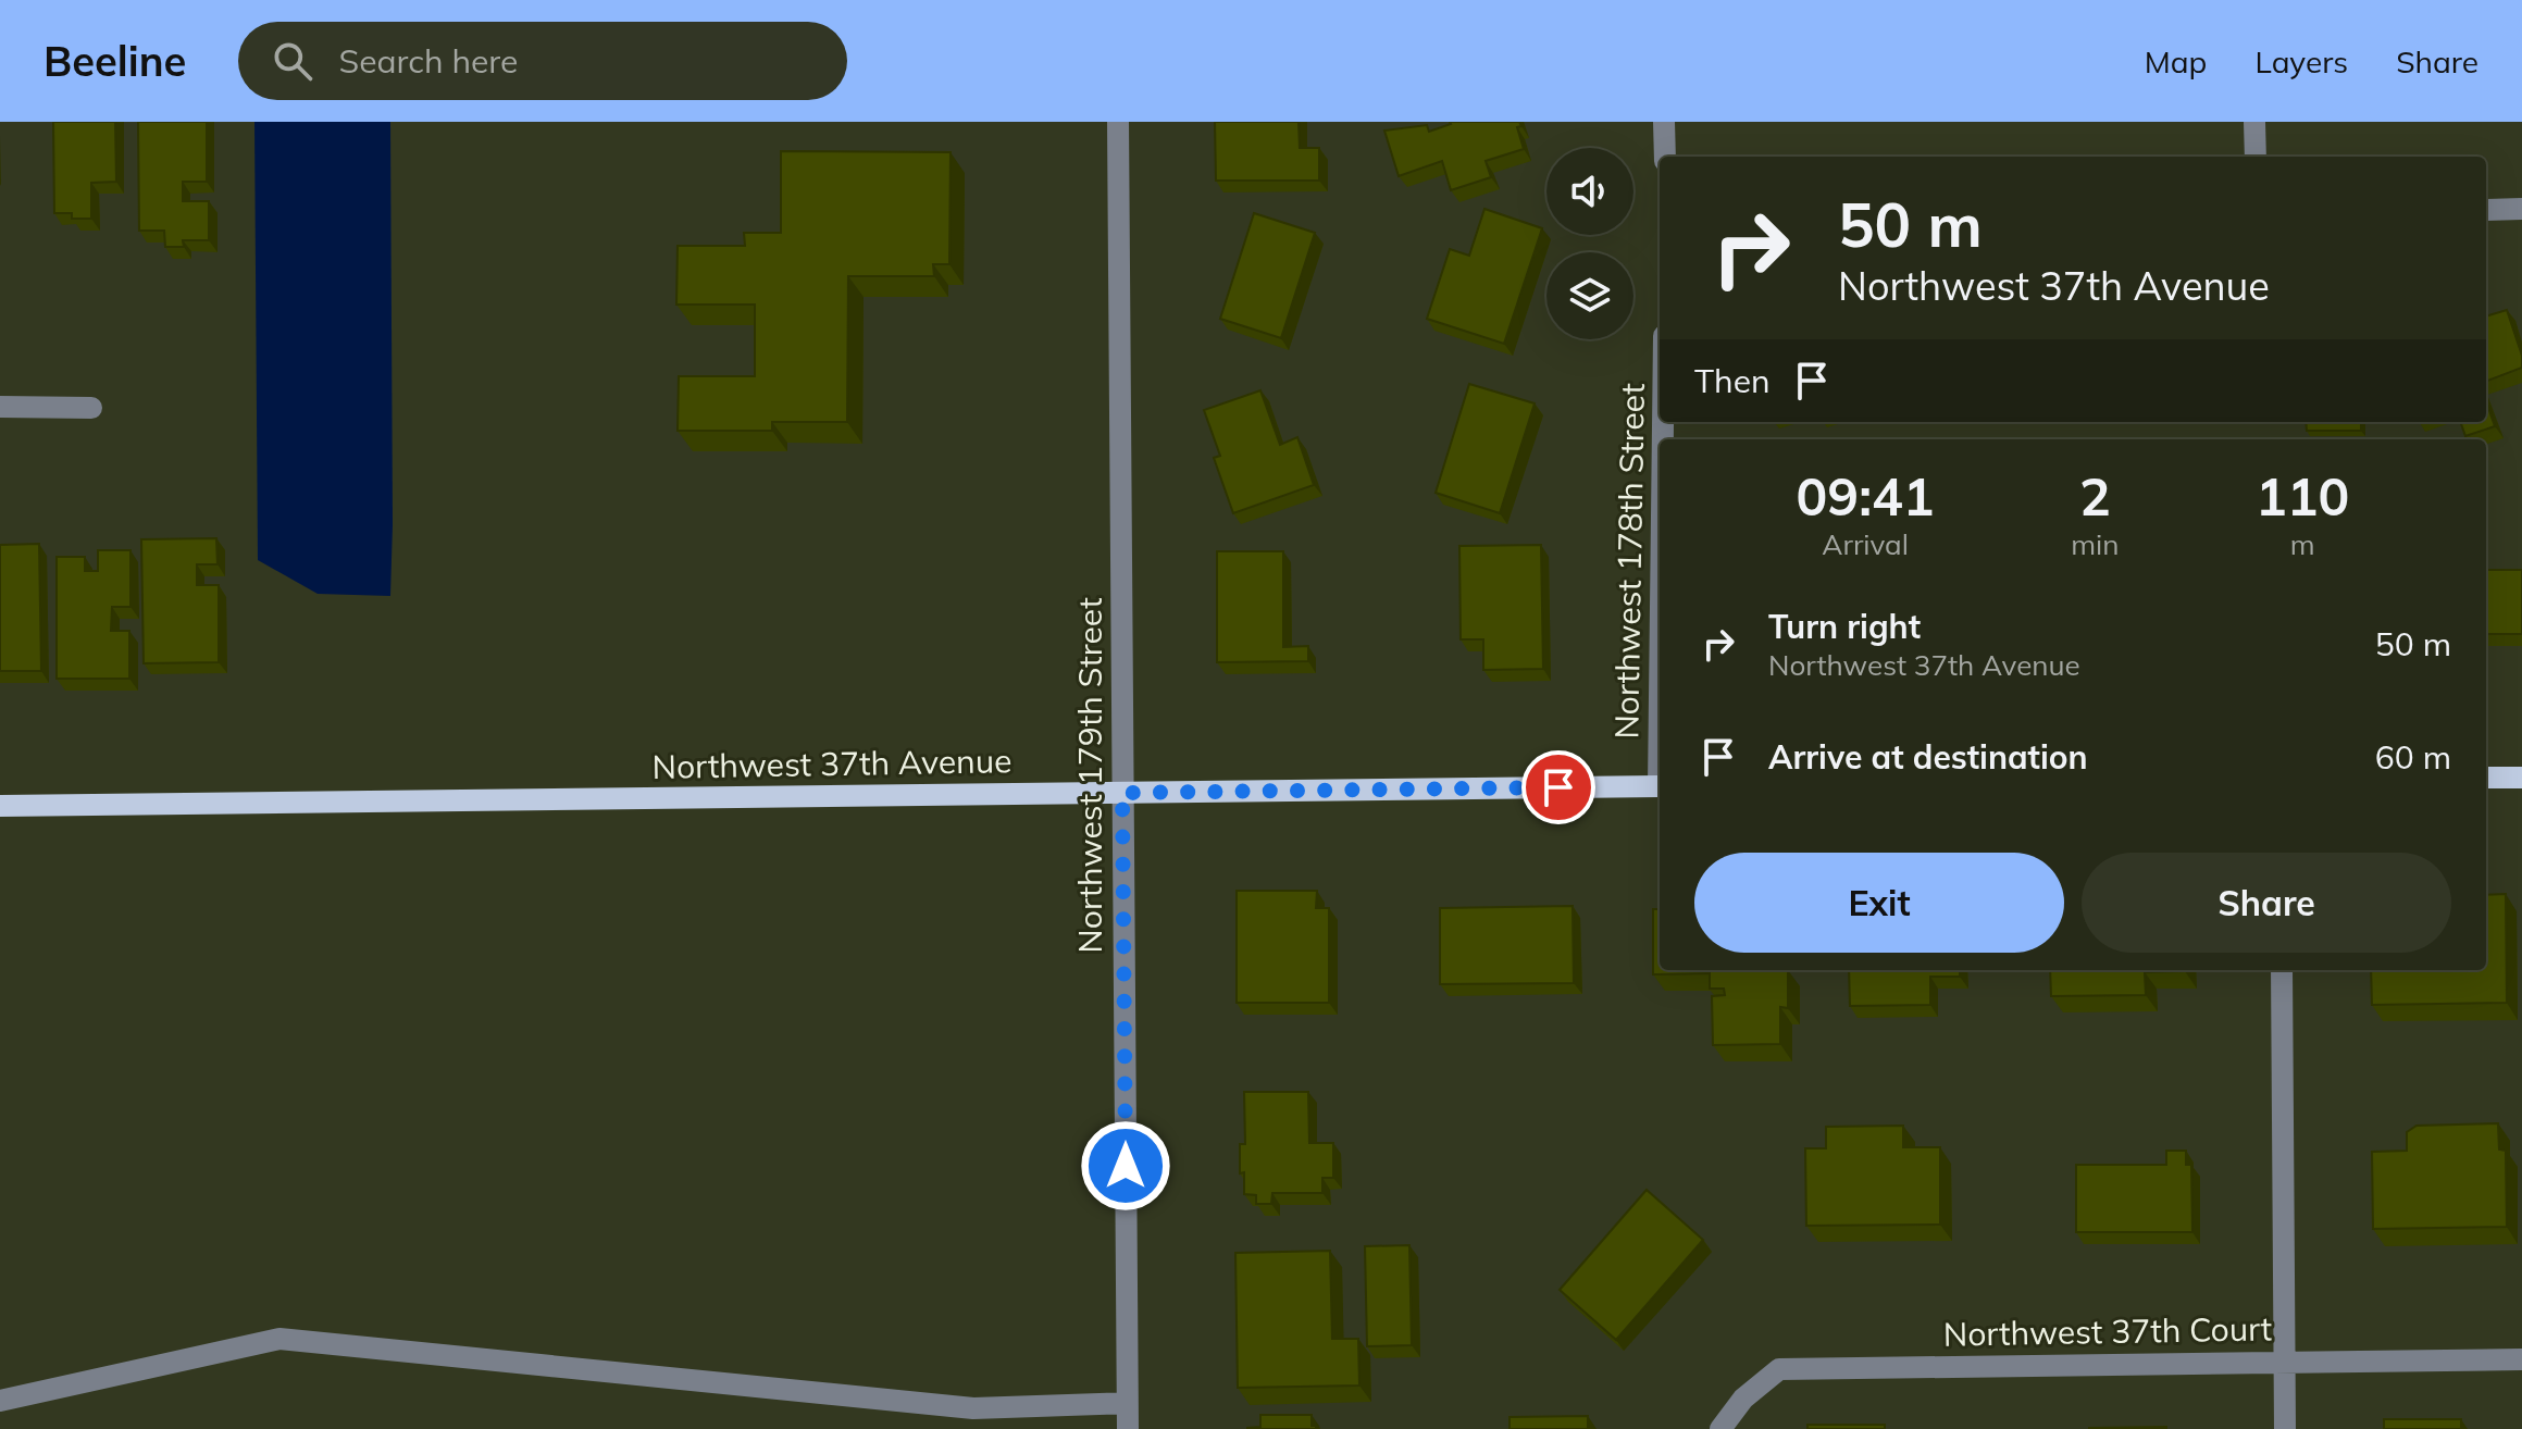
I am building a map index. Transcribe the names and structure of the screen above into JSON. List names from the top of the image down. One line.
{"streets":{"main road":["Northwest 37th Avenue"],"street":["Northwest 179th Street","Northwest 37th Court"]},"crossings":[["Northwest 37th Avenue","Northwest 179th Street"]],"page":{"header":"Beeline","search":"Search here","nav":["Map","Layers","Share"],"turn":["50 m","Northwest 37th Avenue"],"then":"Then","eta":["09:41","Arrival","2","min","110","m"],"list":[{"name":"Turn right","note":"Northwest 37th Avenue","value":"50 m"},{"name":"Arrive at destination","value":"60 m"}],"buttons":["Exit","Share"]}}
